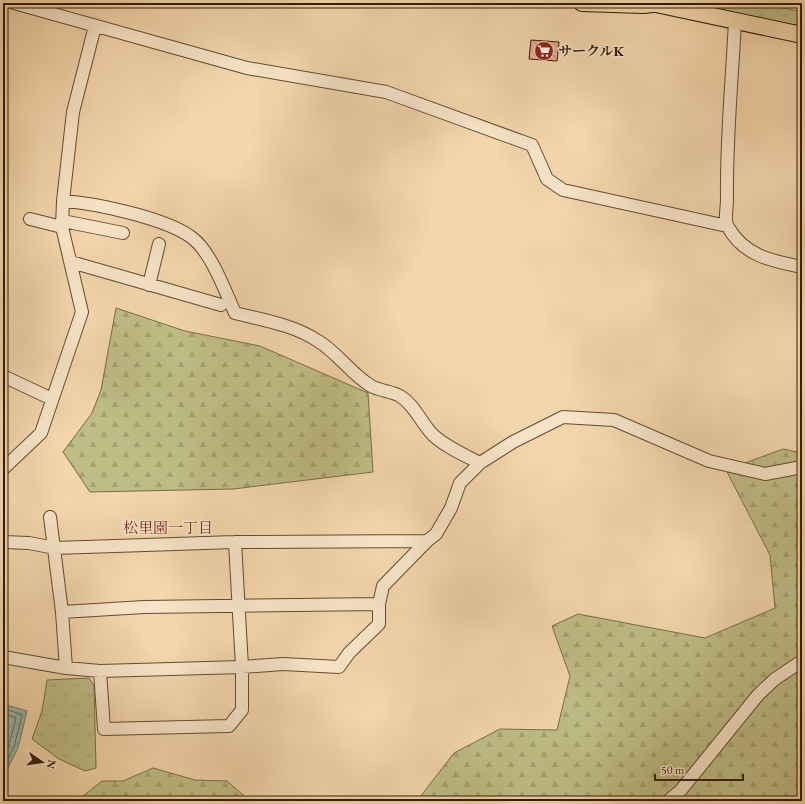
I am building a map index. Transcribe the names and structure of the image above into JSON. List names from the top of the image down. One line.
{"districts":["松里園一丁目"],"places":{"supermarket":["サークルK"]},"scale_bar":"50 m","north":"right"}
